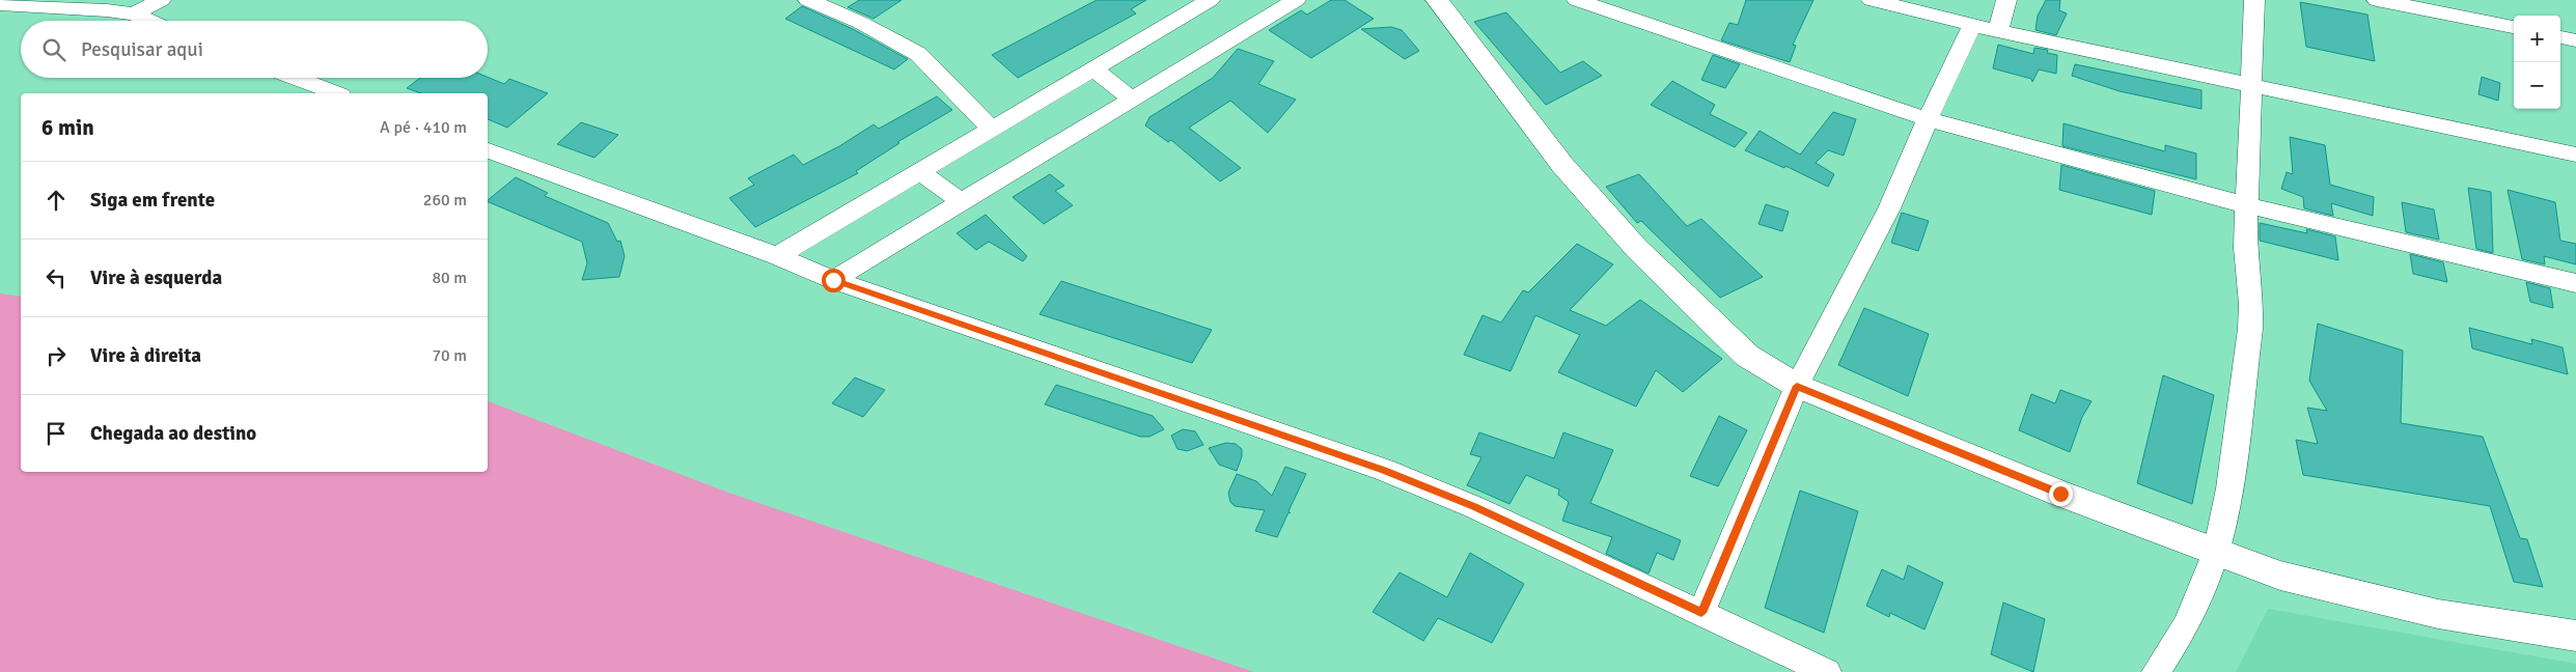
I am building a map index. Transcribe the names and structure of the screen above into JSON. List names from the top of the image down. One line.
{"page":{"map_buttons":["+","−"],"search":"Pesquisar aqui","heading":["6 min","A pé · 410 m"],"list":[["Siga em frente","260 m"],["Vire à esquerda","80 m"],["Vire à direita","70 m"],"Chegada ao destino"]}}
